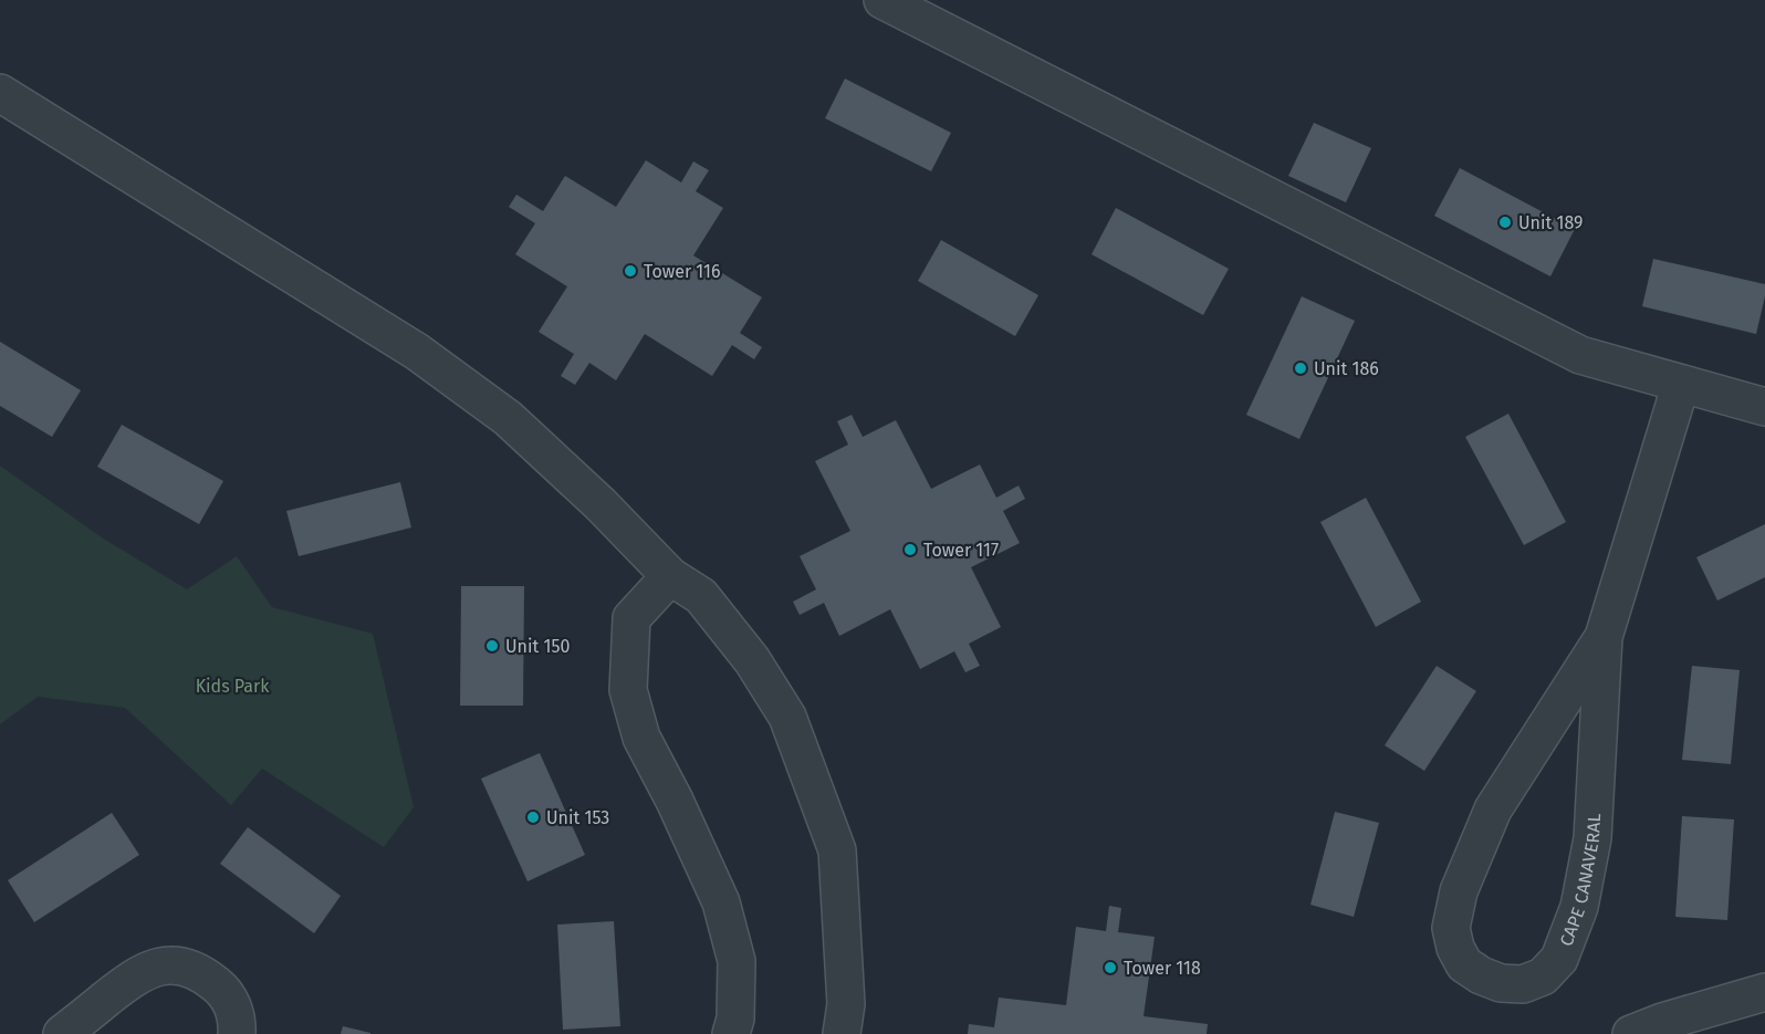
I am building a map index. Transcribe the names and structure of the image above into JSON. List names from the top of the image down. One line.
{"streets":{"street":["CAPE CANAVERAL"]},"parks":["Kids Park"],"places":["Unit 189","Tower 116","Unit 186","Tower 117","Unit 150","Unit 153","Tower 118"]}
